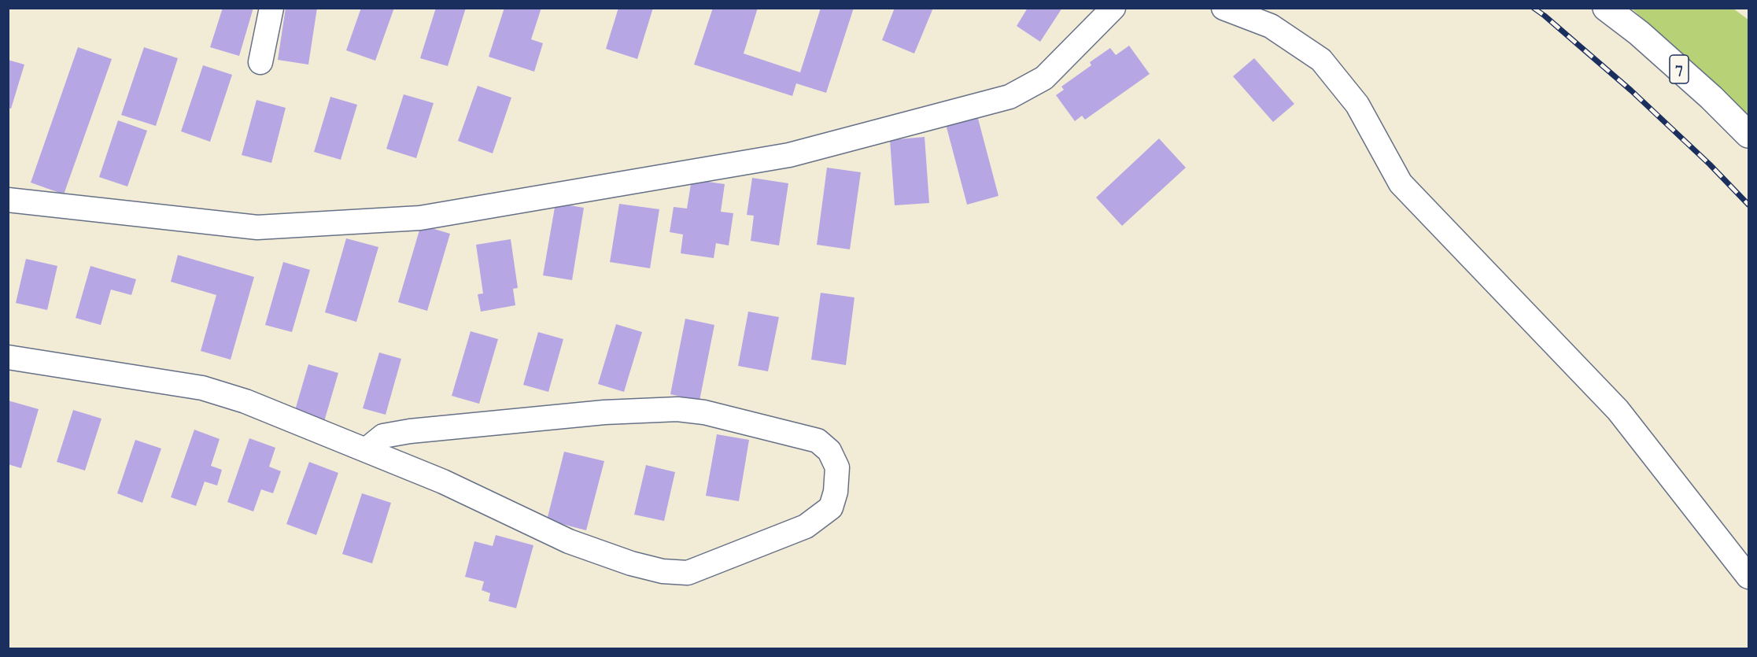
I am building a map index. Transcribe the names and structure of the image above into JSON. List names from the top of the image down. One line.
{"streets":{"highway":["7"]}}
